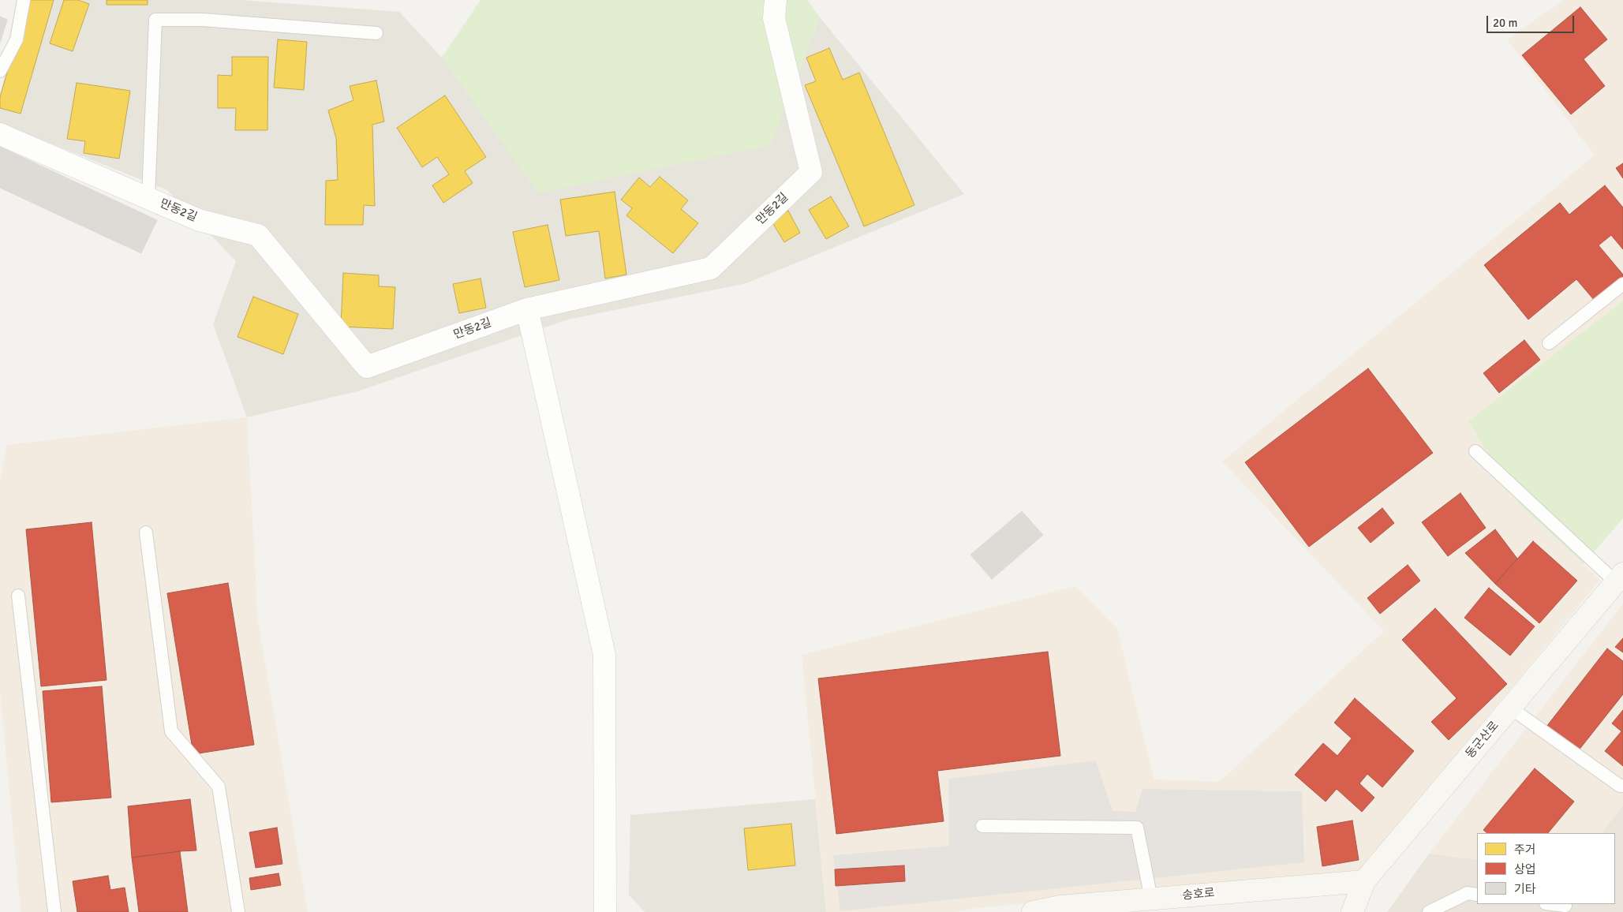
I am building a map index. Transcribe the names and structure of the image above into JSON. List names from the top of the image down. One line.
{"streets":{"main road":["동군산로","송호로"],"street":["만동2길"]},"crossings":[["동군산로","송호로"]],"legend":["주거","상업","기타"],"scale_bar":"20 m"}
